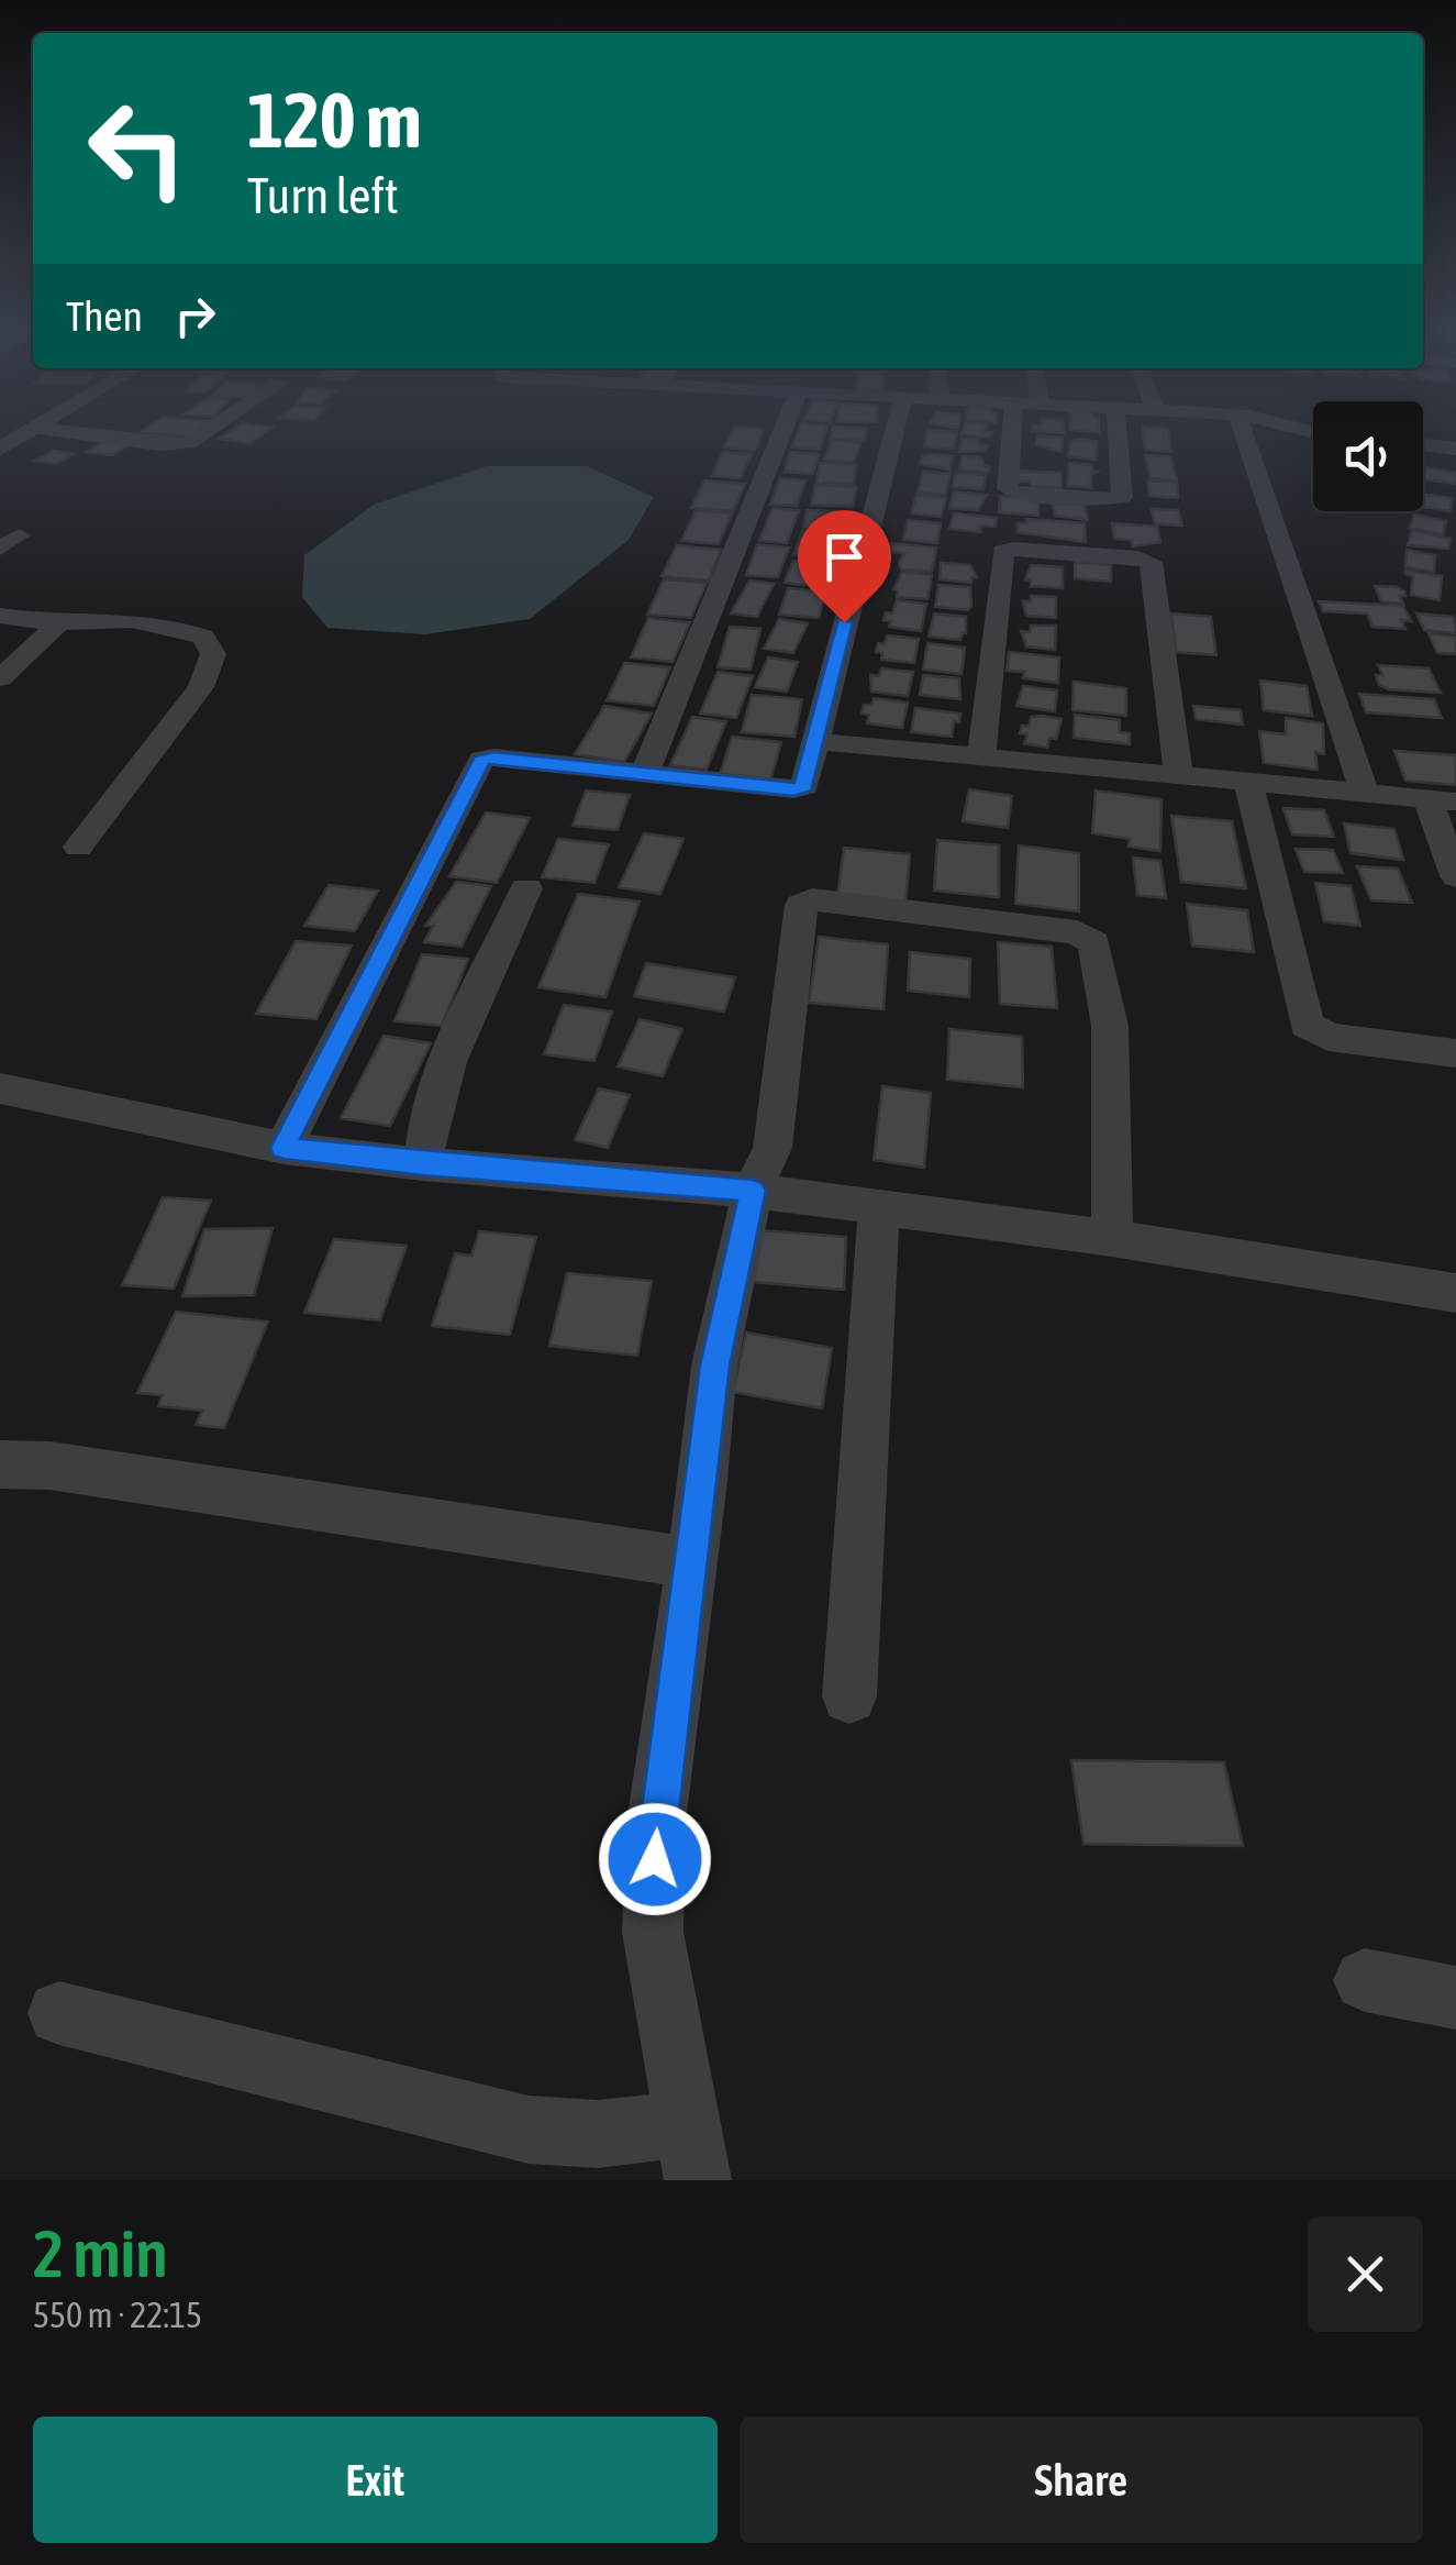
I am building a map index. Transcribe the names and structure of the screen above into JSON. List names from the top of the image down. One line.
{"page":{"turn":["120 m","Turn left"],"then":"Then","heading":["2 min","550 m · 22:15"],"buttons":["Exit","Share"]}}
